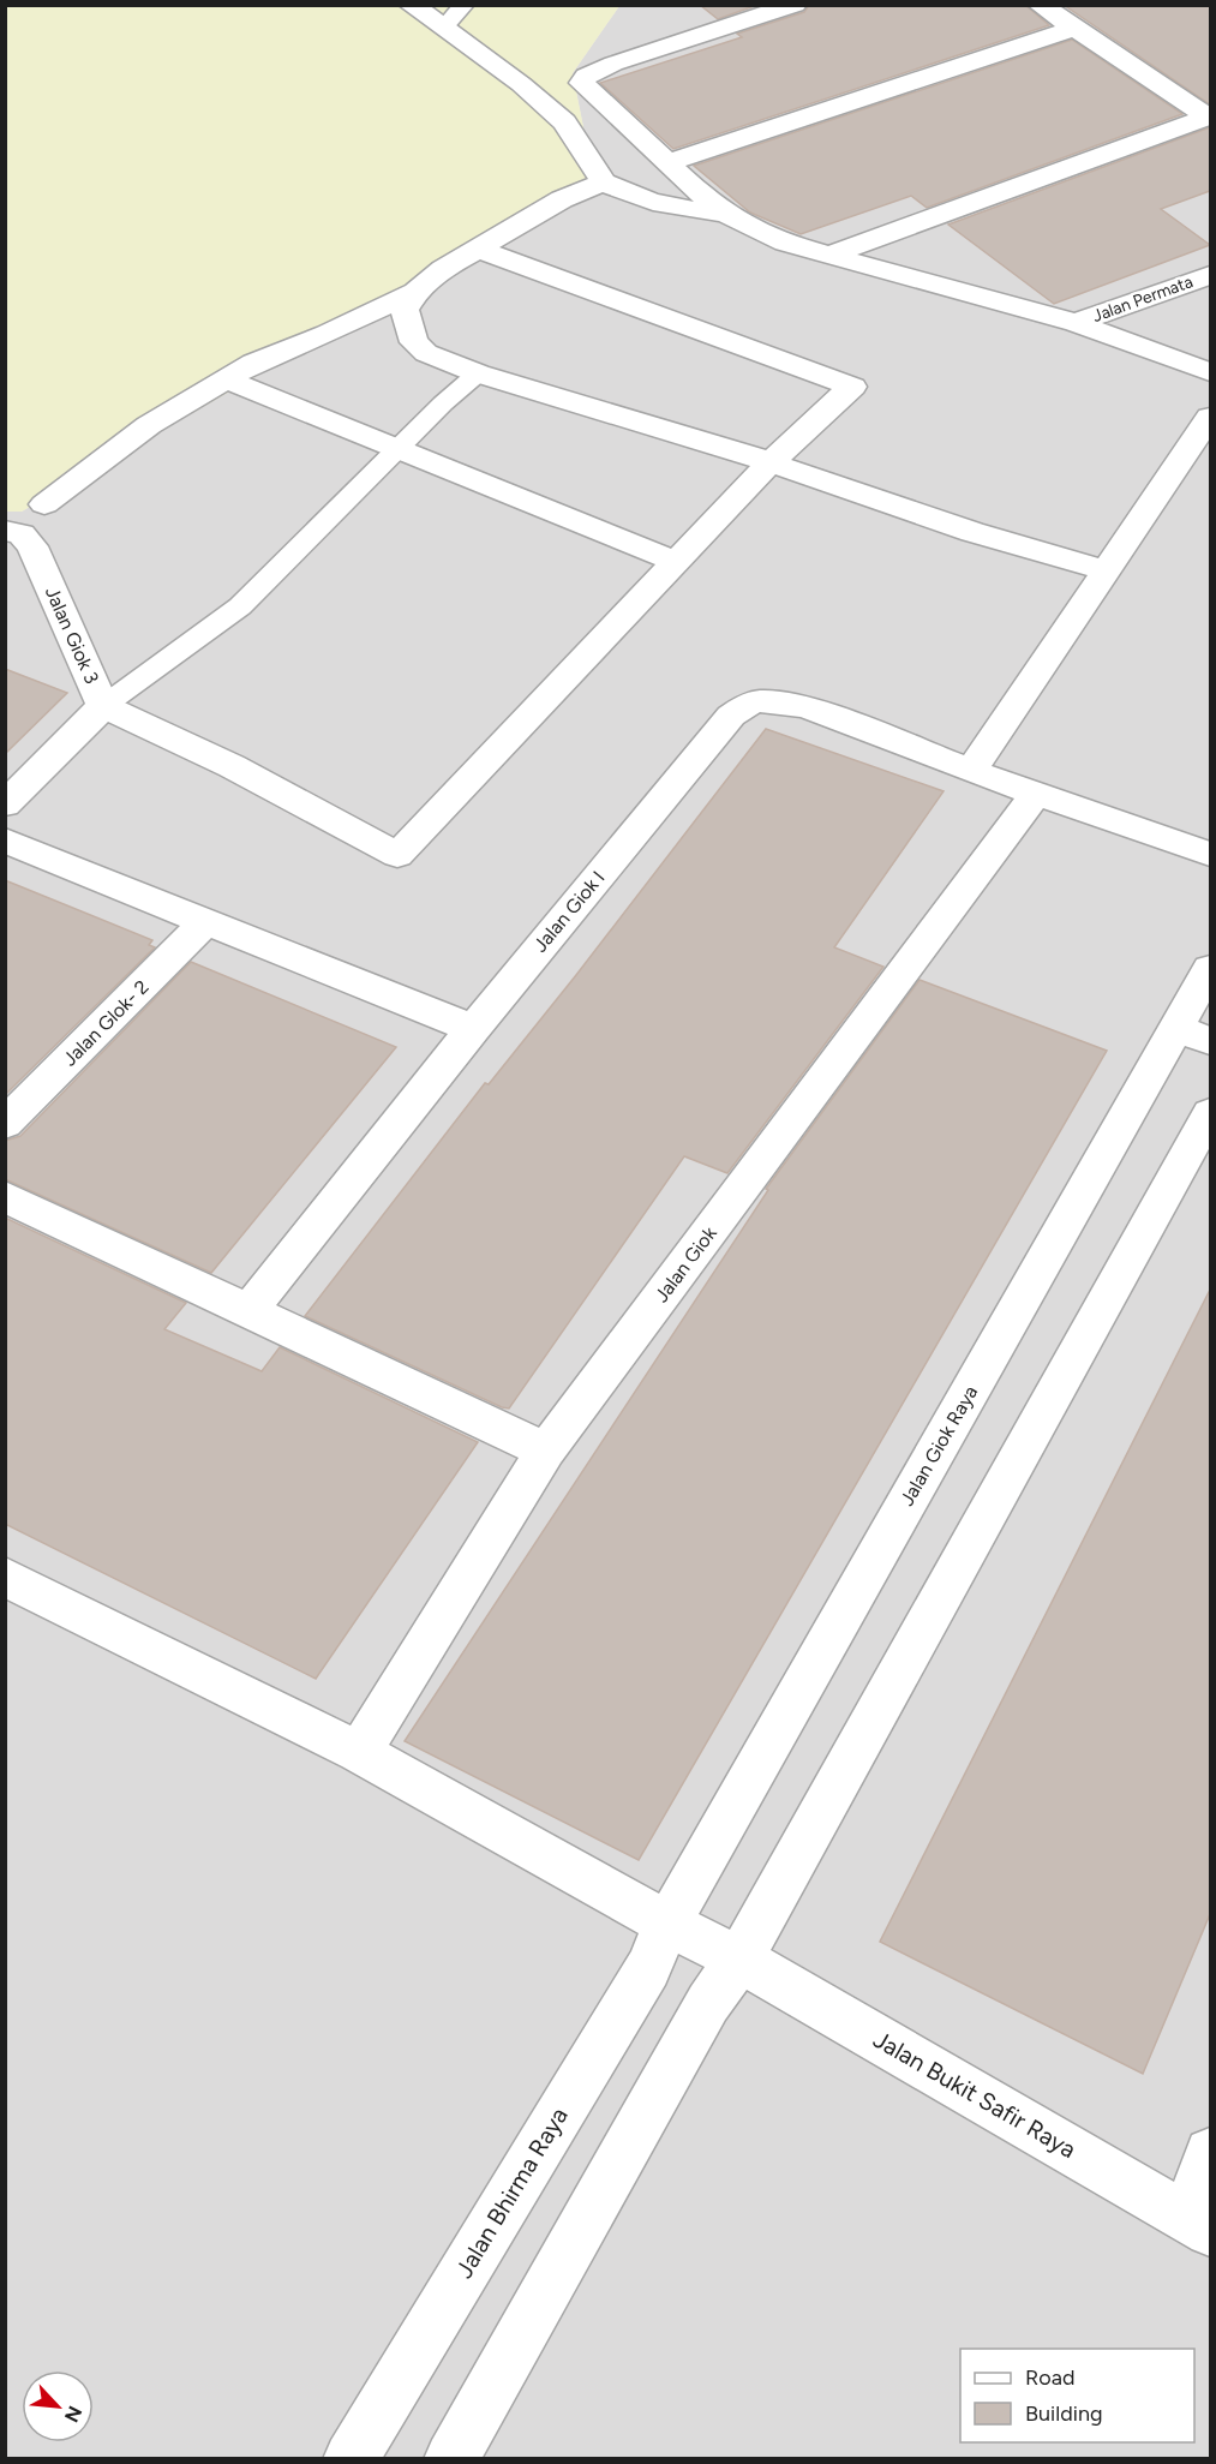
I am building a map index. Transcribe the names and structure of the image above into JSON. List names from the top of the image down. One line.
{"streets":{"street":["Jalan Permata","Jalan Giok 3","Jalan Giok I","Jalan Glok- 2","Jalan Giok","Jalan Giok Raya","Jalan Bukit Safir Raya","Jalan Bhirma Raya"]},"crossings":[["Jalan Giok","Jalan Bukit Safir Raya"],["Jalan Giok Raya","Jalan Bukit Safir Raya"],["Jalan Giok Raya","Jalan Bhirma Raya"],["Jalan Bukit Safir Raya","Jalan Bhirma Raya"]],"legend":["Road","Building"],"north":"bottom right"}
